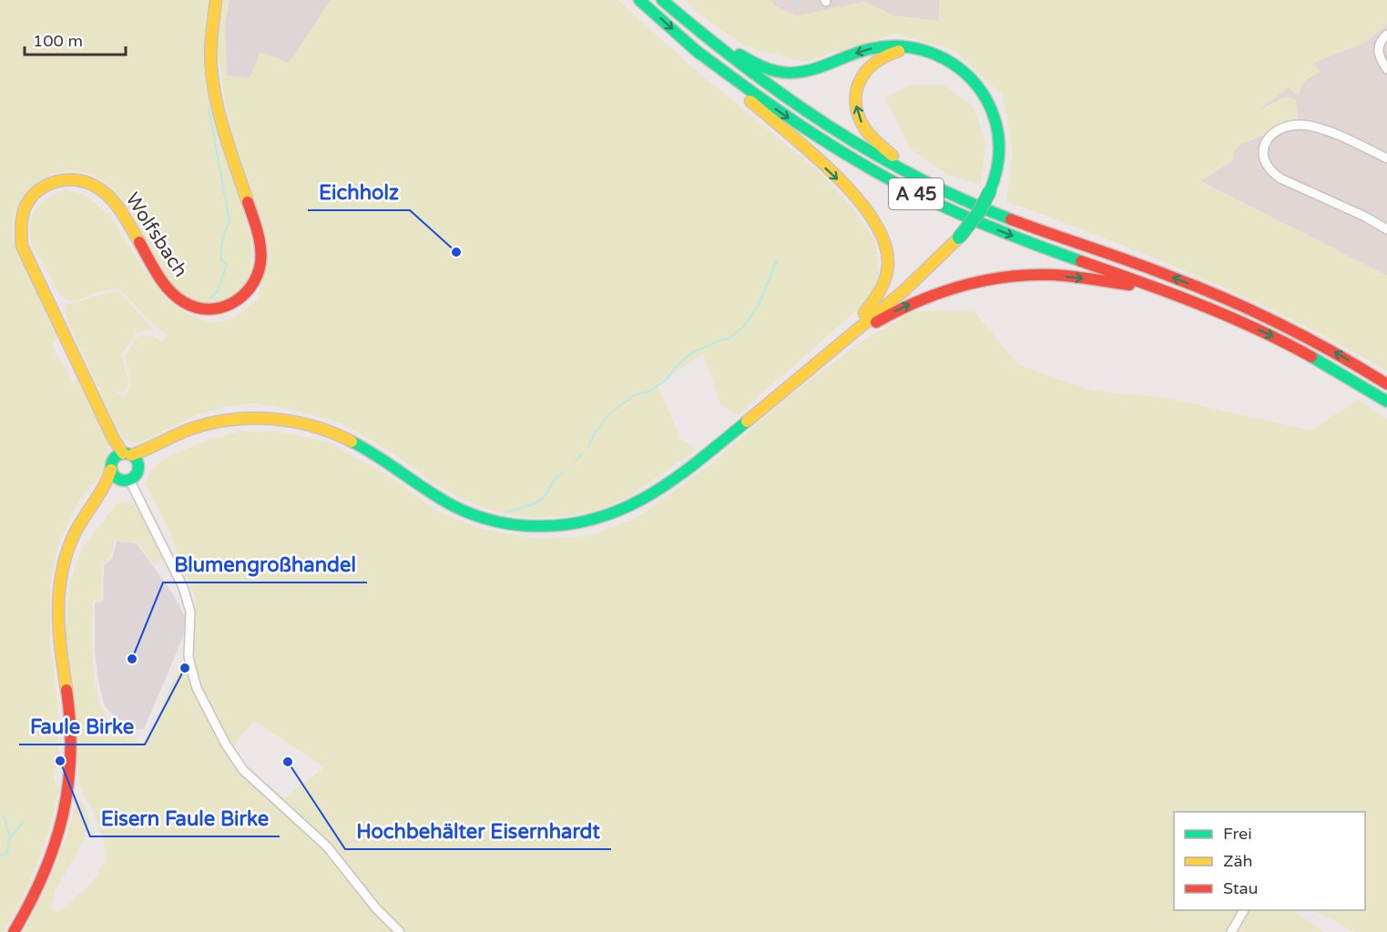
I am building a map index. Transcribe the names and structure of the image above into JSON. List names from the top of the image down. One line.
{"streets":{"main road":["A 45","Wolfsbach"]},"places":["Eichholz","Blumengroßhandel","Faule Birke","Eisern Faule Birke","Hochbehälter Eisernhardt"],"legend":["Frei","Zäh","Stau"],"scale_bar":"100 m"}
